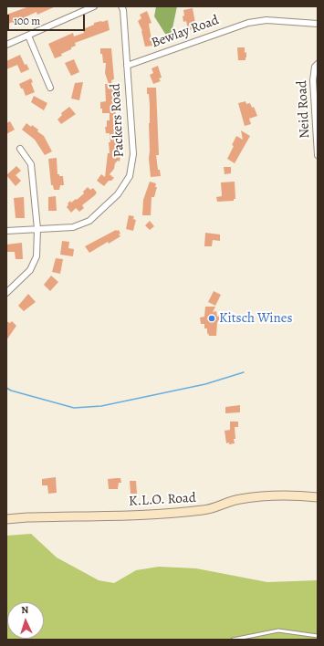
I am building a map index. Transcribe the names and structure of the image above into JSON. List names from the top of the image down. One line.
{"streets":{"main road":["K.L.O. Road"],"street":["Bewlay Road","Neid Road","Packers Road"]},"crossings":[["Bewlay Road","Packers Road"]],"places":["Kitsch Wines"],"scale_bar":"100 m","north":"top"}
